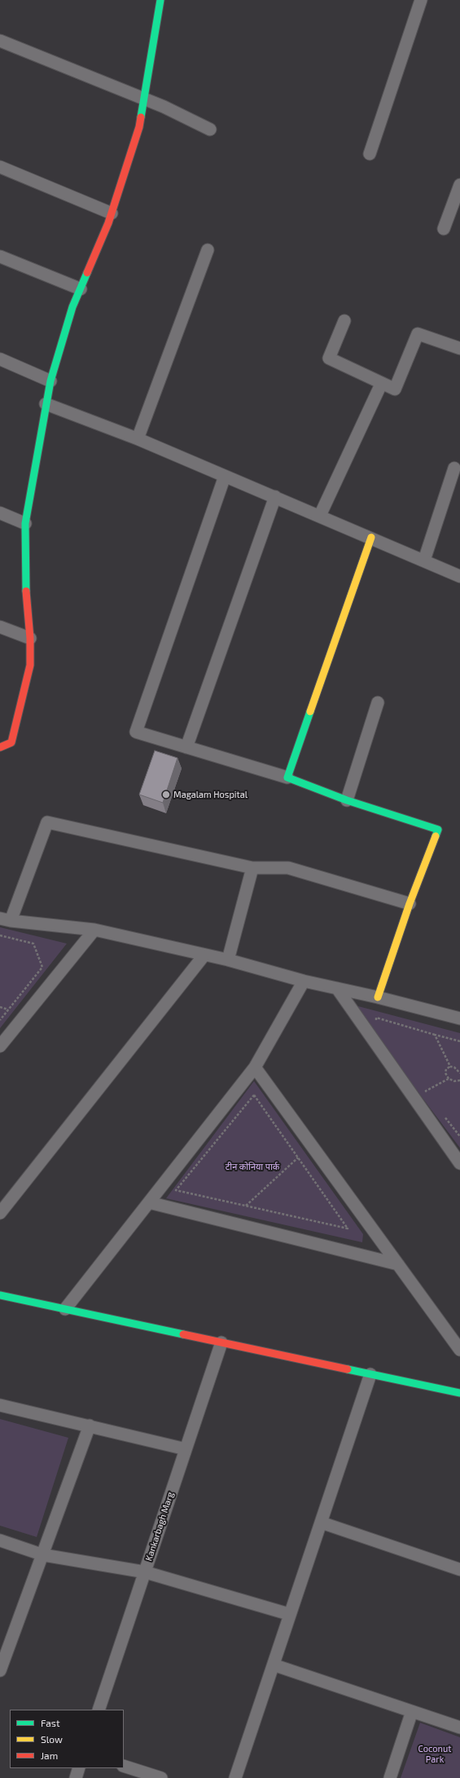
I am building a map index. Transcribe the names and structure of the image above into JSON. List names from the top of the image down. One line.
{"streets":{"street":["Kankarbagh Marg"]},"parks":["टीन कोनिया पार्क","Coconut Park"],"places":["Magalam Hospital"],"legend":["Fast","Slow","Jam"]}
